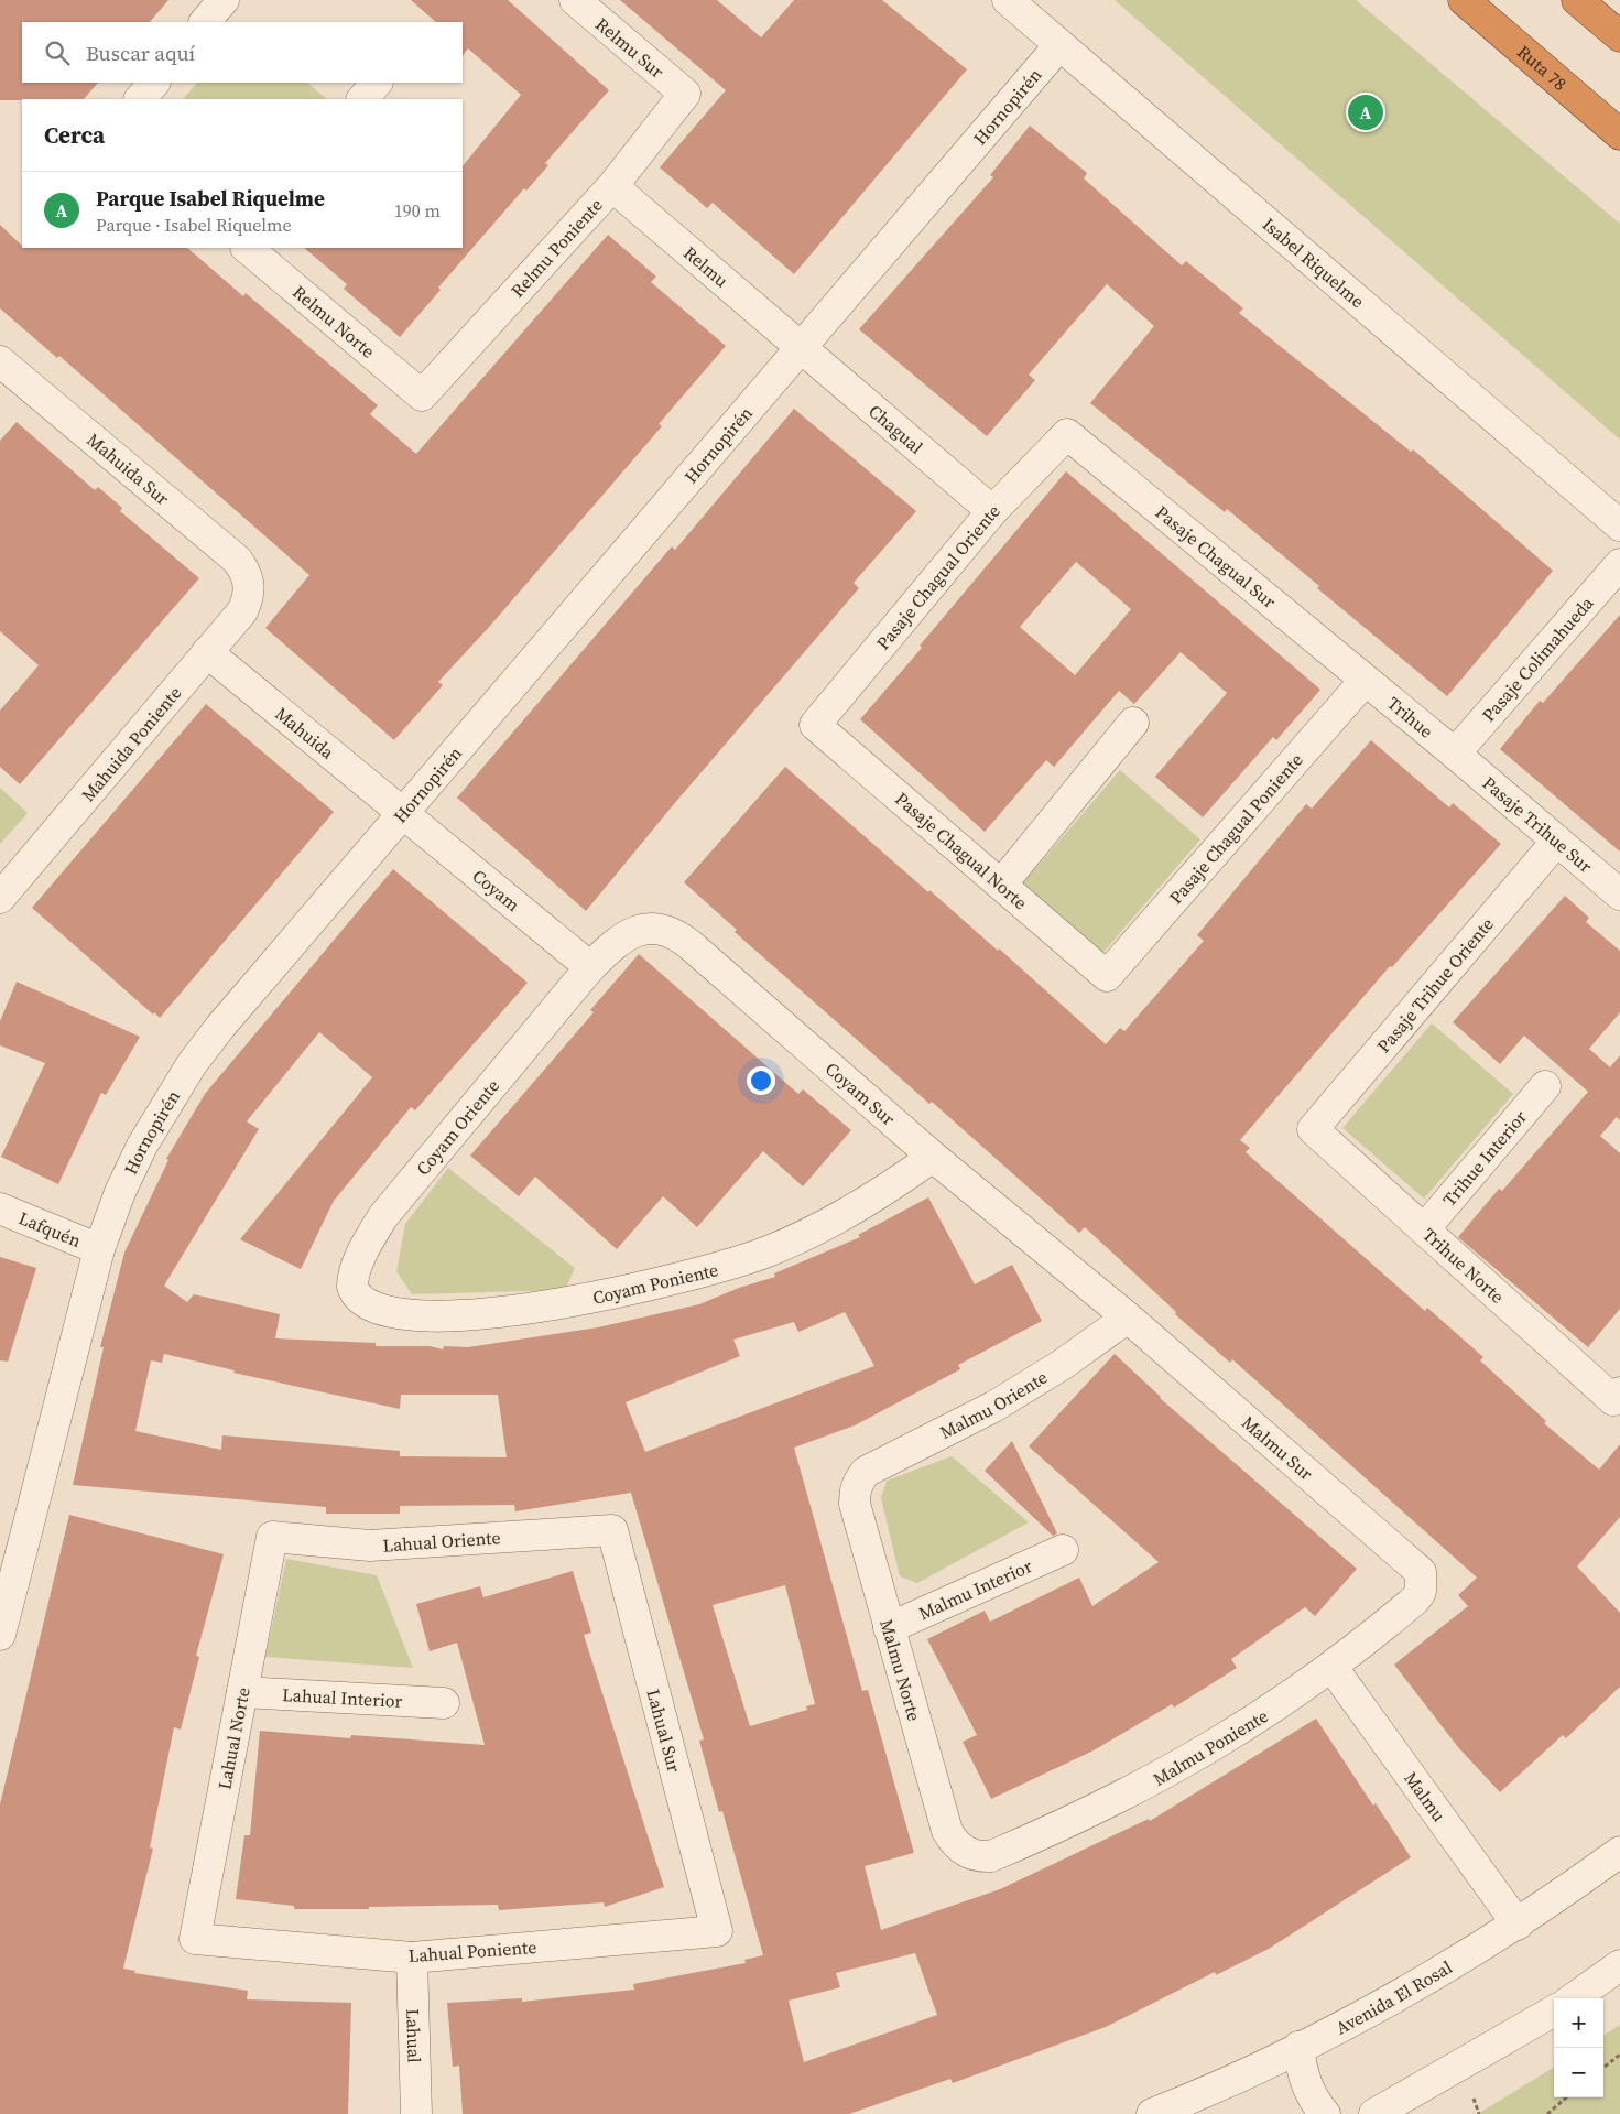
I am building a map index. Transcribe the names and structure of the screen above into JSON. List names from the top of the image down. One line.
{"streets":{"highway":["Ruta 78"],"street":["Relmu Sur","Hornopirén","Relmu Poniente","Isabel Riquelme","Relmu","Relmu Norte","Chagual","Mahuida Sur","Pasaje Chagual Sur","Pasaje Chagual Oriente","Pasaje Colimahueda","Trihue","Mahuida","Mahuida Poniente","Pasaje Trihue Sur","Pasaje Chagual Poniente","Pasaje Chagual Norte","Coyam","Pasaje Trihue Oriente","Coyam Sur","Coyam Oriente","Trihue Interior","Lafquén","Trihue Norte","Coyam Poniente","Malmu Oriente","Malmu Sur","Lahual Oriente","Malmu Interior","Malmu Norte","Lahual Interior","Lahual Sur","Lahual Norte","Malmu Poniente","Malmu","Lahual Poniente","Avenida El Rosal","Lahual"]},"crossings":[["Relmu Sur","Relmu Poniente"],["Hornopirén","Isabel Riquelme"],["Hornopirén","Relmu"],["Hornopirén","Chagual"],["Hornopirén","Mahuida"],["Hornopirén","Coyam"],["Hornopirén","Lafquén"],["Relmu Poniente","Relmu"],["Relmu Poniente","Relmu Norte"],["Relmu","Chagual"],["Chagual","Pasaje Chagual Oriente"],["Mahuida Sur","Mahuida Poniente"],["Pasaje Chagual Sur","Pasaje Chagual Oriente"],["Pasaje Chagual Sur","Trihue"],["Pasaje Chagual Sur","Pasaje Chagual Poniente"],["Pasaje Chagual Oriente","Pasaje Chagual Norte"],["Pasaje Colimahueda","Trihue"],["Pasaje Colimahueda","Pasaje Trihue Sur"],["Trihue","Pasaje Trihue Sur"],["Trihue","Pasaje Chagual Poniente"],["Mahuida","Mahuida Poniente"],["Mahuida","Coyam"],["Pasaje Trihue Sur","Pasaje Trihue Oriente"],["Pasaje Chagual Poniente","Pasaje Chagual Norte"],["Coyam","Coyam Sur"],["Coyam","Coyam Oriente"],["Pasaje Trihue Oriente","Trihue Norte"],["Coyam Sur","Coyam Oriente"],["Coyam Sur","Coyam Poniente"],["Coyam Sur","Malmu Oriente"],["Coyam Sur","Malmu Sur"],["Coyam Oriente","Coyam Poniente"],["Trihue Interior","Trihue Norte"],["Malmu Oriente","Malmu Sur"],["Malmu Oriente","Malmu Norte"],["Malmu Sur","Malmu Poniente"],["Lahual Oriente","Lahual Sur"],["Lahual Oriente","Lahual Norte"],["Malmu Interior","Malmu Norte"],["Malmu Norte","Malmu Poniente"],["Lahual Interior","Lahual Norte"],["Lahual Sur","Lahual Poniente"],["Lahual Norte","Lahual Poniente"],["Malmu Poniente","Malmu"],["Malmu","Avenida El Rosal"],["Lahual Poniente","Lahual"]],"page":{"search":"Buscar aquí","pins":"A","heading":"Cerca","list":[{"mark":"A","name":"Parque Isabel Riquelme","note":"Parque · Isabel Riquelme","value":"190 m"}],"map_buttons":["+","−"]}}
